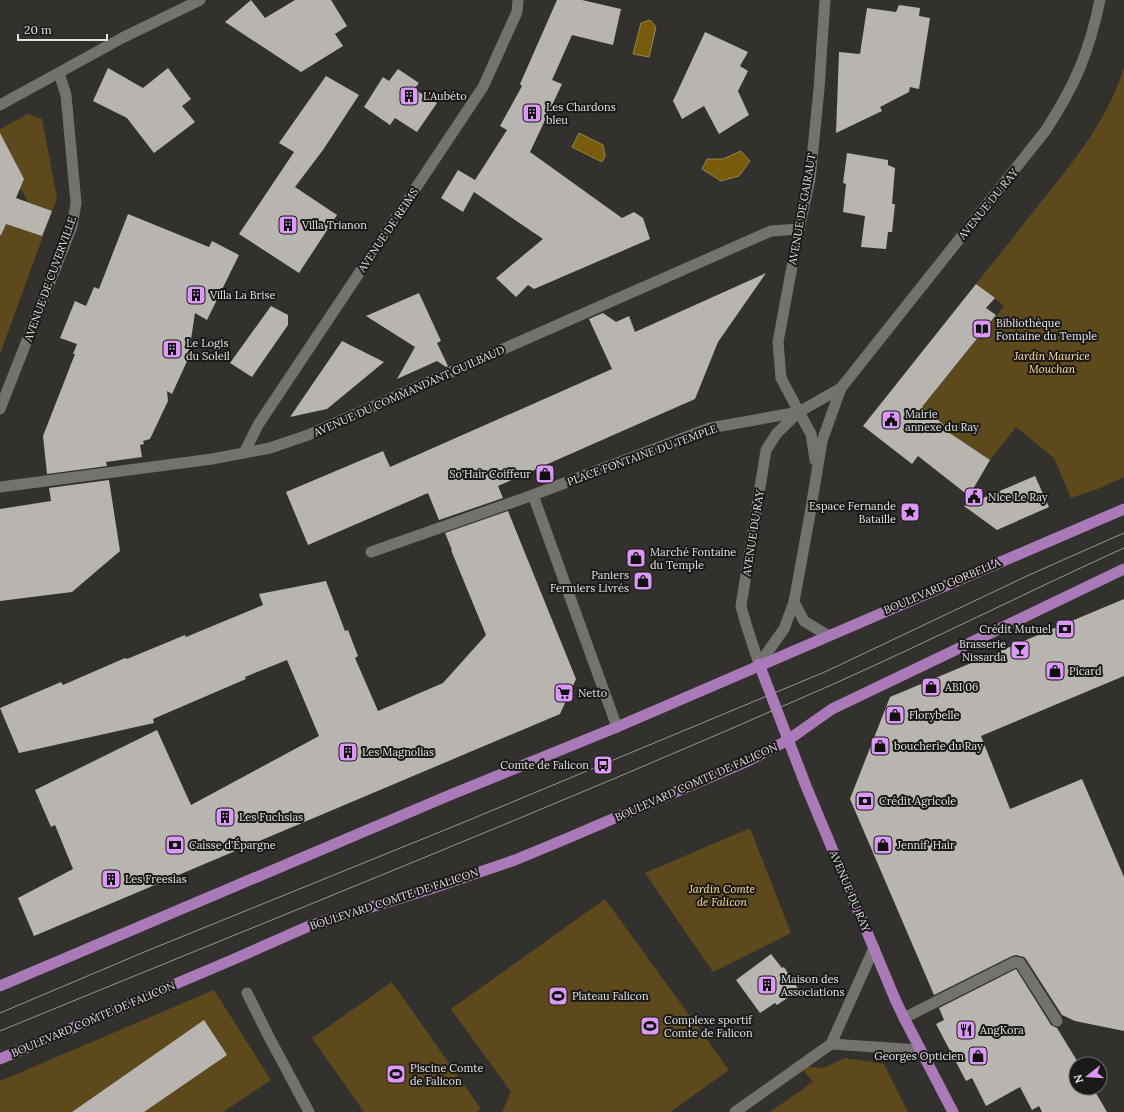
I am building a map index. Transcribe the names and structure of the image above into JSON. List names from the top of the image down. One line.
{"streets":{"main road":["AVENUE DU RAY","BOULEVARD GORBELLA","BOULEVARD COMTE DE FALICON"],"street":["AVENUE DE GAIRAUT","AVENUE DE REIMS","AVENUE DE CUVERVILLE","AVENUE DU COMMANDANT GUILBAUD","PLACE FONTAINE DU TEMPLE"]},"crossings":[["AVENUE DU RAY","AVENUE DE GAIRAUT"],["AVENUE DU RAY","PLACE FONTAINE DU TEMPLE"],["AVENUE DU RAY","BOULEVARD GORBELLA"],["AVENUE DU RAY","BOULEVARD COMTE DE FALICON"],["AVENUE DE GAIRAUT","AVENUE DU COMMANDANT GUILBAUD"],["AVENUE DE GAIRAUT","PLACE FONTAINE DU TEMPLE"],["AVENUE DE REIMS","AVENUE DU COMMANDANT GUILBAUD"]],"parks":["Jardin Maurice Mouchan","Jardin Comte de Falicon"],"places":{"building":["L'Aubéto","Les Chardons bleu","Villa Trianon","Villa La Brise","Le Logis du Soleil","Les Magnolias","Les Fuchsias","Les Freesias","Maison des Associations"],"library":["Bibliothèque Fontaine du Temple"],"public building":["Mairie annexe du Ray","Nice Le Ray"],"shop":["So'Hair Coiffeur","Marché Fontaine du Temple","Paniers Fermiers Livrés","Picard","ABI 06","Florybelle","boucherie du Ray","Jennif' Hair","Georges Opticien"],"place":["Espace Fernande Bataille"],"bank":["Crédit Mutuel","Crédit Agricole","Caisse d'Épargne"],"bar":["Brasserie Nissarda"],"supermarket":["Netto"],"bus stop":["Comte de Falicon"],"sports":["Plateau Falicon","Complexe sportif Comte de Falicon","Piscine Comte de Falicon"],"restaurant":["AngKora"]},"scale_bar":"20 m","north":"left"}
